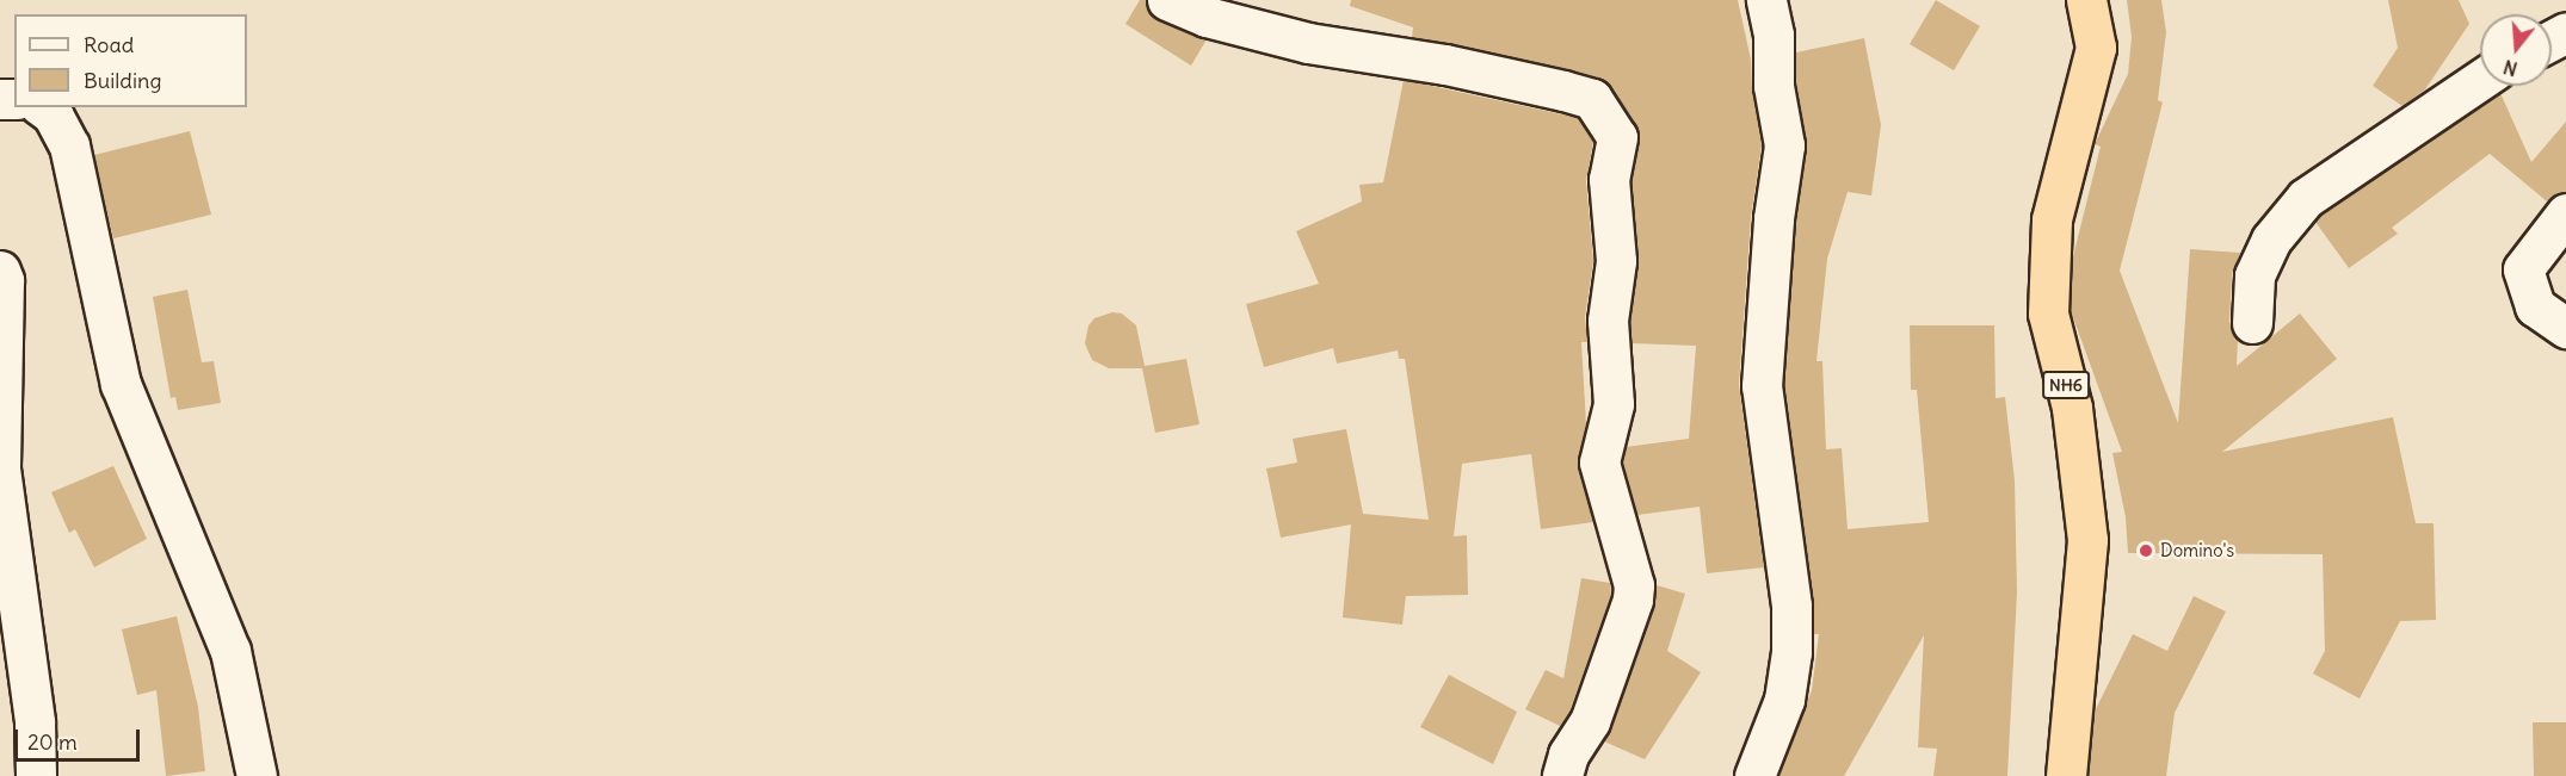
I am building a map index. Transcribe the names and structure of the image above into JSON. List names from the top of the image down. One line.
{"streets":{"highway":["NH6"]},"places":["Domino's"],"legend":["Road","Building"],"scale_bar":"20 m","north":"bottom"}
